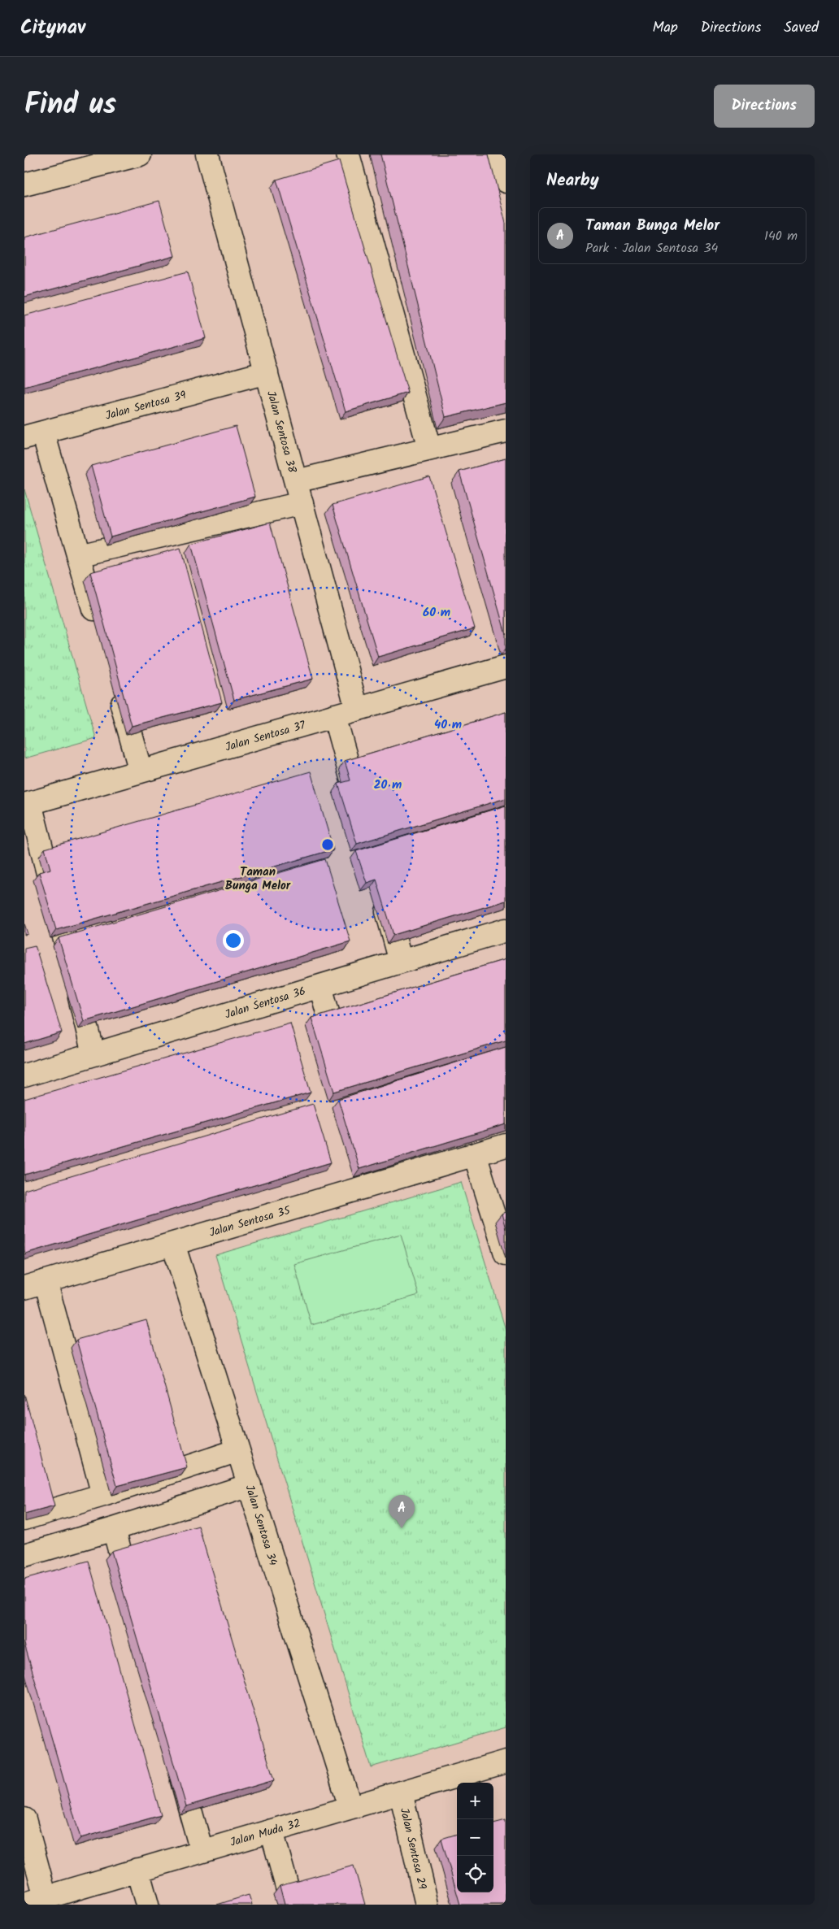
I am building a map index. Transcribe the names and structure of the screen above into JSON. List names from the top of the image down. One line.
{"streets":{"street":["Jalan Sentosa 39","Jalan Sentosa 38","Jalan Sentosa 37","Jalan Sentosa 36","Jalan Sentosa 35","Jalan Sentosa 34","Jalan Muda 32","Jalan Sentosa 29"]},"crossings":[["Jalan Sentosa 39","Jalan Sentosa 38"],["Jalan Sentosa 38","Jalan Sentosa 37"],["Jalan Sentosa 35","Jalan Sentosa 34"],["Jalan Sentosa 34","Jalan Muda 32"],["Jalan Muda 32","Jalan Sentosa 29"]],"districts":["Taman Bunga Melor"],"page":{"header":"Citynav","nav":["Map","Directions","Saved"],"title":"Find us","buttons":"Directions","heading":"Nearby","list":[{"mark":"A","name":"Taman Bunga Melor","note":"Park · Jalan Sentosa 34","value":"140 m"}],"pins":"A","map_buttons":["+","−"]},"rings":["60 m","40 m","20 m"]}
